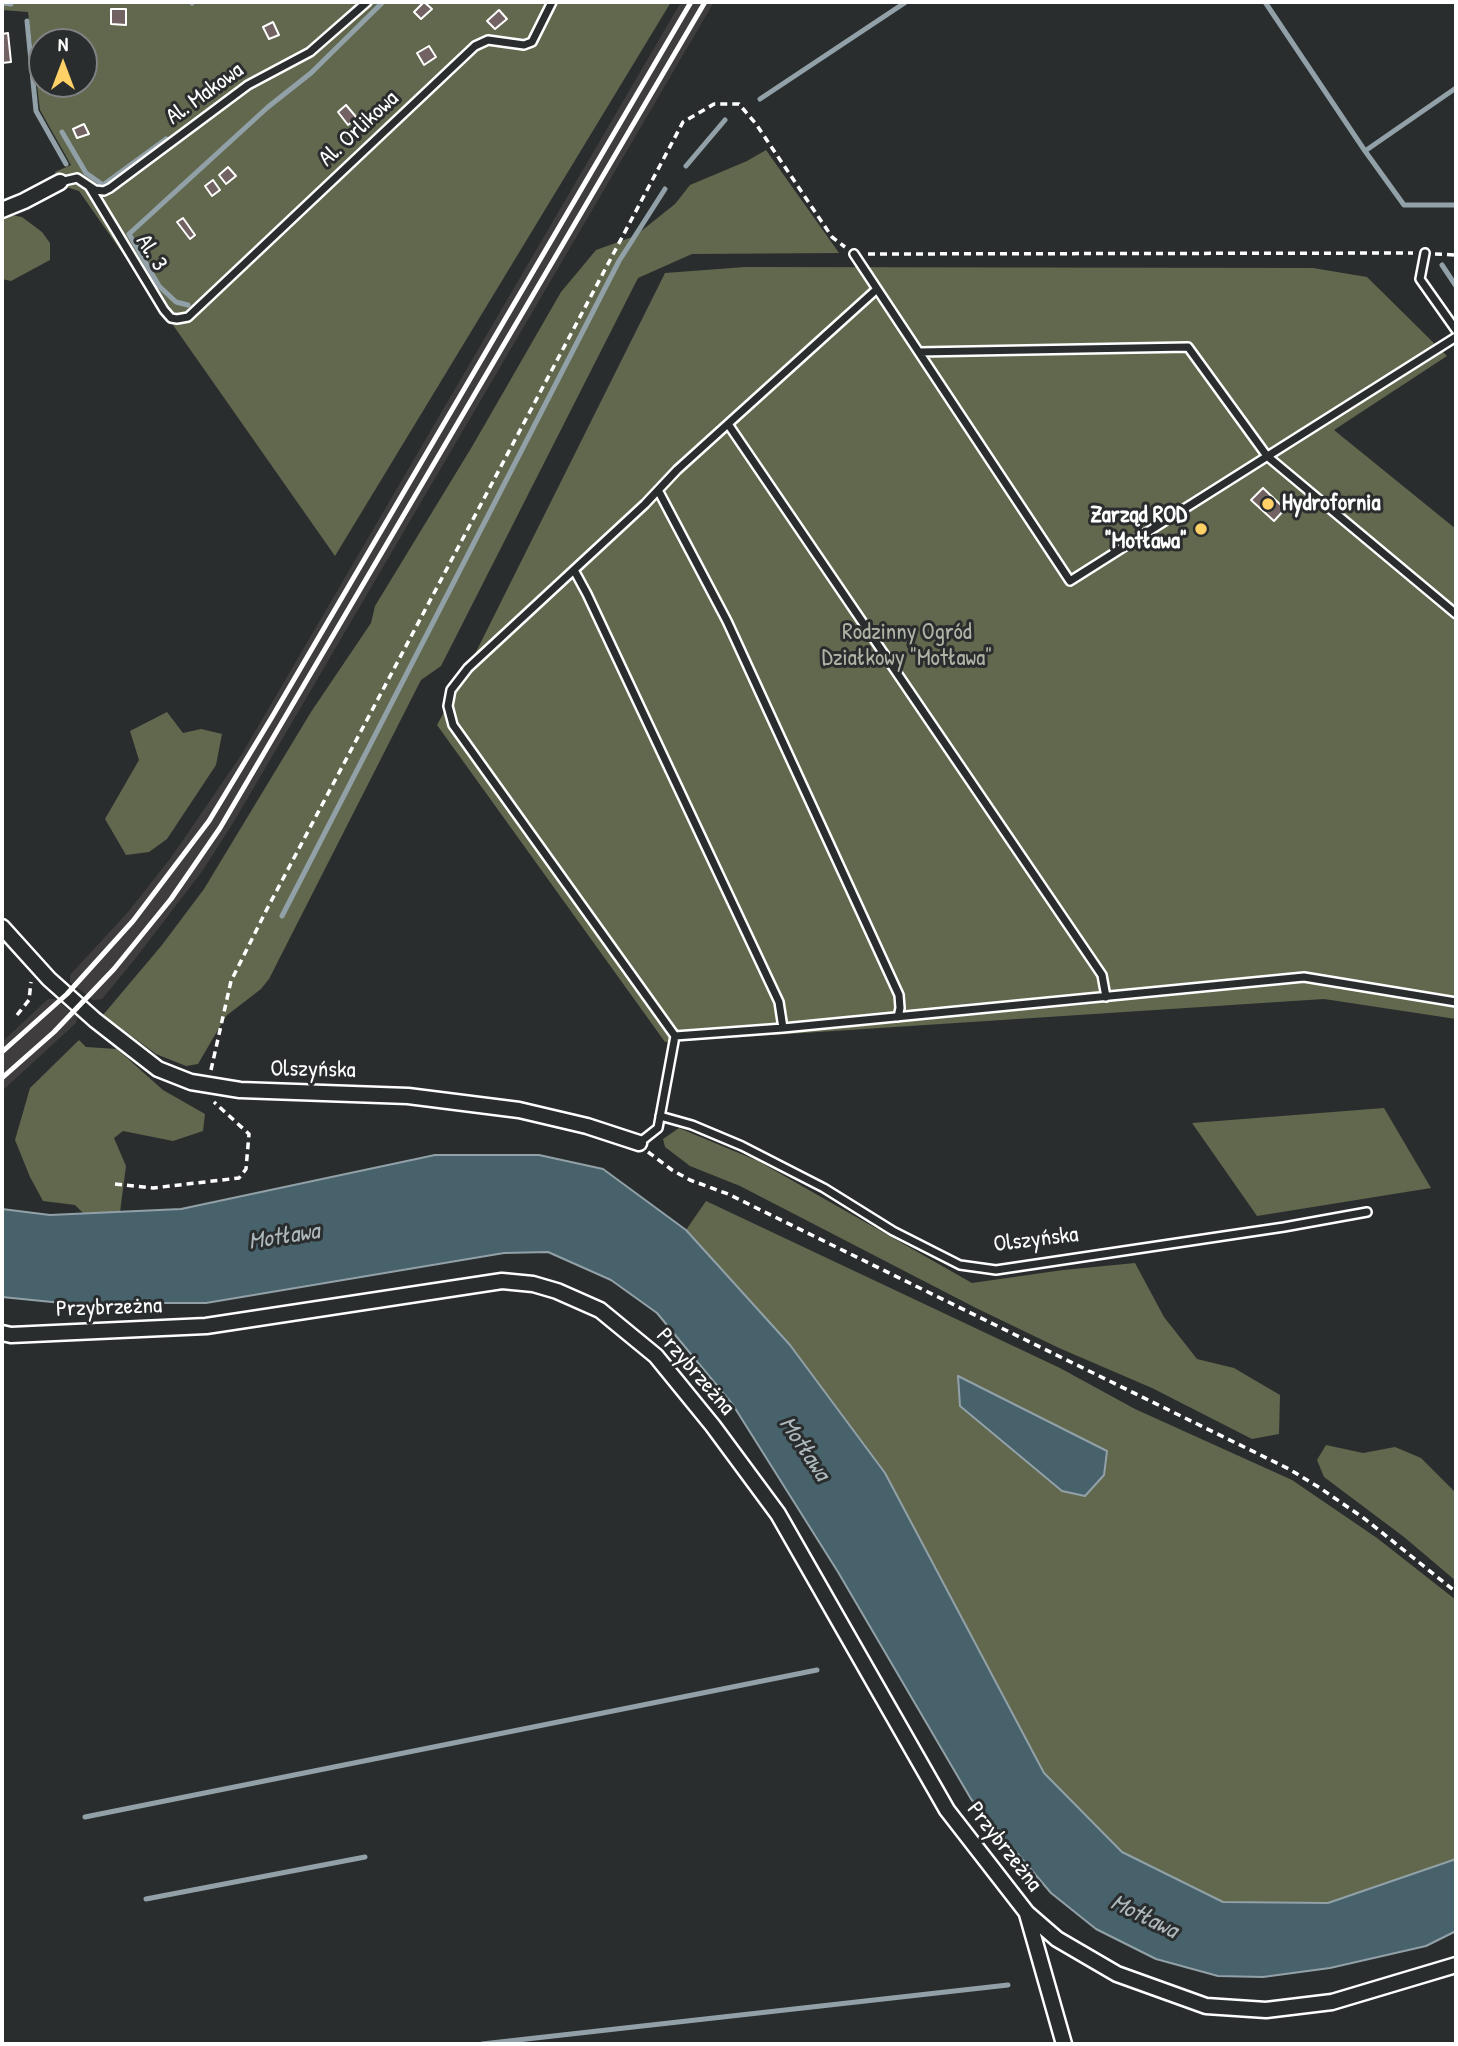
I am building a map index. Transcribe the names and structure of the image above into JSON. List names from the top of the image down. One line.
{"streets":{"street":["Olszyńska","Przybrzeżna"],"lane":["Al. Makowa","Al. Orlikowa","Al. 3"]},"crossings":[["Al. Makowa","Al. 3"],["Al. Orlikowa","Al. 3"]],"water":["Motława"],"parks":["Rodzinny Ogród Działkowy \"Motława\""],"places":["Hydrofornia","Zarząd ROD \"Motława\""],"north":"top"}
